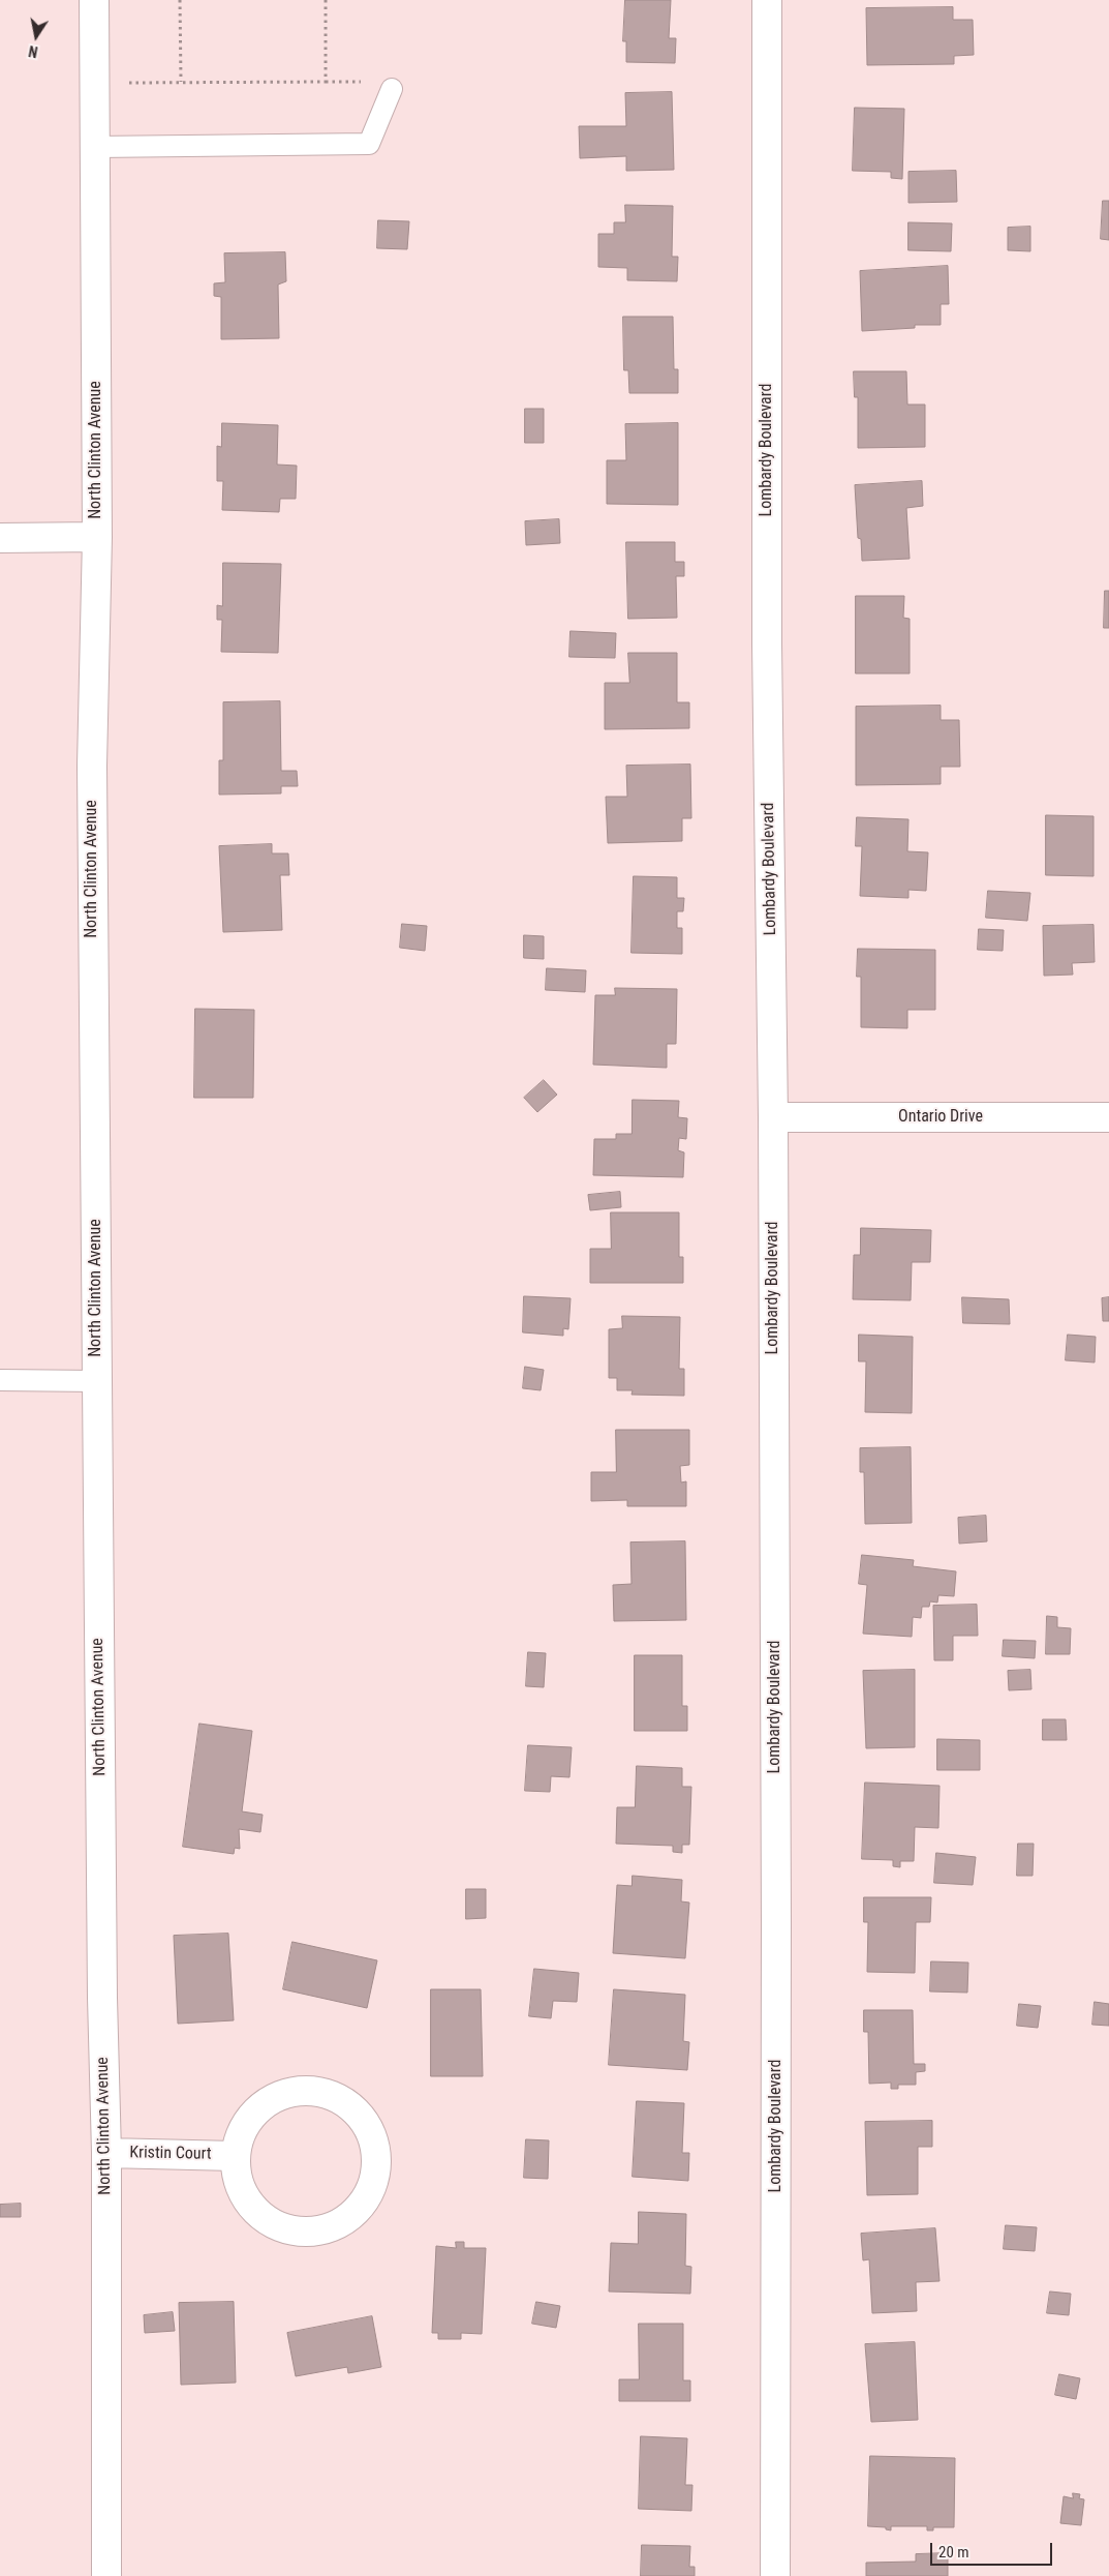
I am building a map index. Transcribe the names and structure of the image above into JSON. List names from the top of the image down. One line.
{"streets":{"street":["North Clinton Avenue","Lombardy Boulevard","Ontario Drive","Kristin Court"]},"crossings":[["North Clinton Avenue","Kristin Court"],["Lombardy Boulevard","Ontario Drive"]],"scale_bar":"20 m","north":"bottom"}
